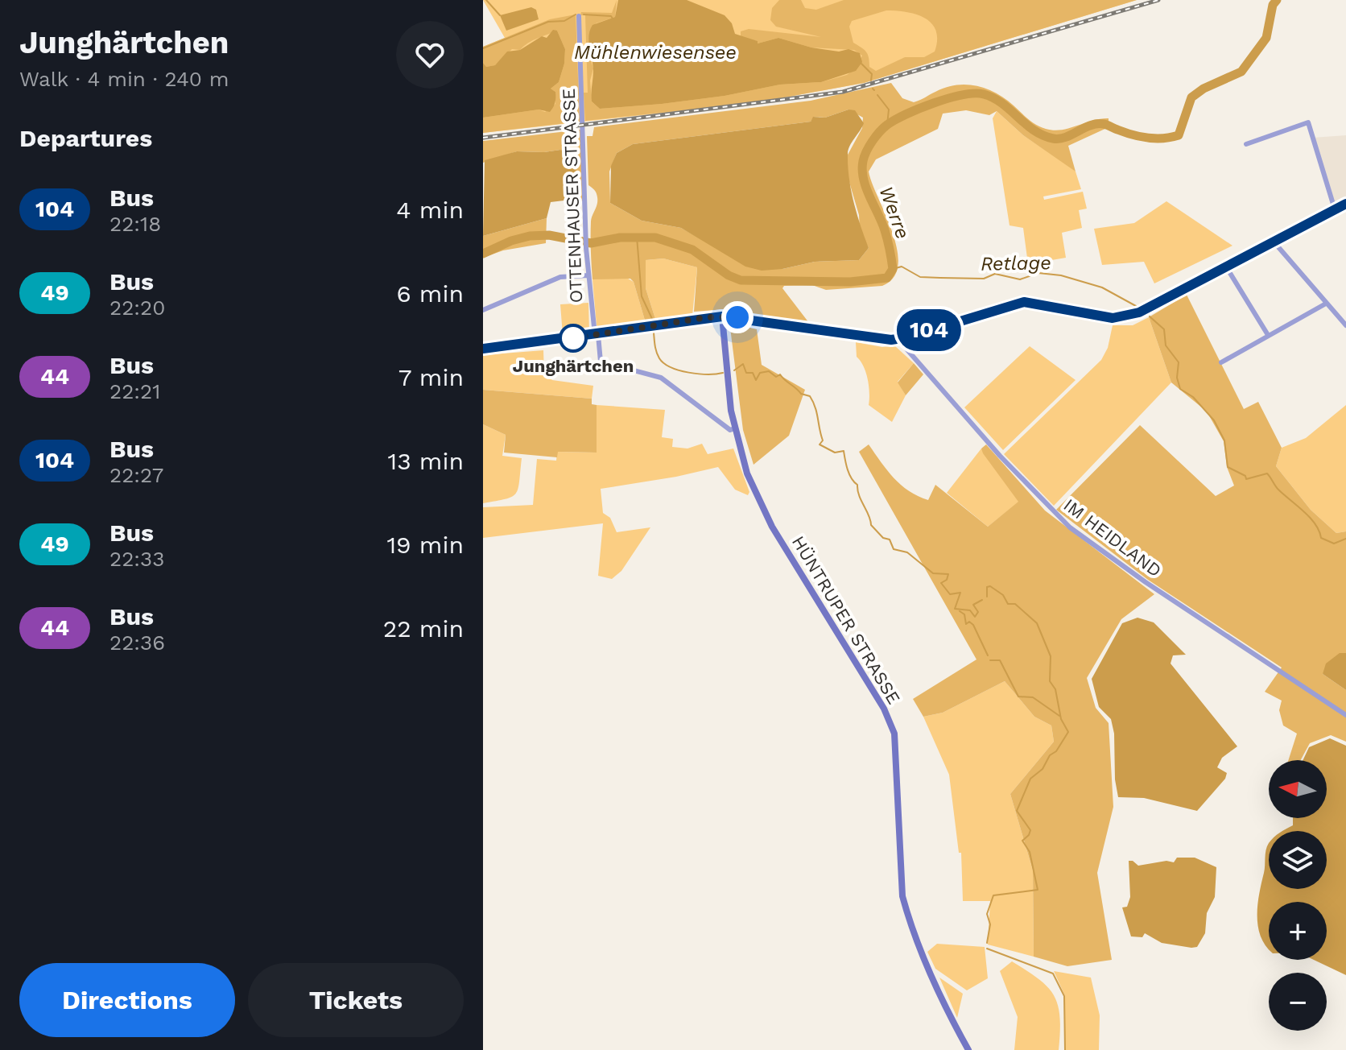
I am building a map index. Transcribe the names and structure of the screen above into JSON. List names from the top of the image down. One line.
{"streets":{"main road":["HÜNTRUPER STRASSE"],"street":["OTTENHAUSER STRASSE","IM HEIDLAND"]},"crossings":[["OTTENHAUSER STRASSE","HÜNTRUPER STRASSE"]],"water":["Mühlenwiesensee","Werre","Retlage"],"places":["Junghärtchen"],"lines":["bus line 104"],"north":"left","page":{"heading":[["Junghärtchen","Walk · 4 min · 240 m"],"Departures"],"on_map":"104","list":[{"mark":"104","name":"Bus","note":"22:18","value":"4 min"},{"mark":"49","name":"Bus","note":"22:20","value":"6 min"},{"mark":"44","name":"Bus","note":"22:21","value":"7 min"},{"mark":"104","name":"Bus","note":"22:27","value":"13 min"},{"mark":"49","name":"Bus","note":"22:33","value":"19 min"},{"mark":"44","name":"Bus","note":"22:36","value":"22 min"}],"map_buttons":["+","−"],"buttons":["Directions","Tickets"]}}
